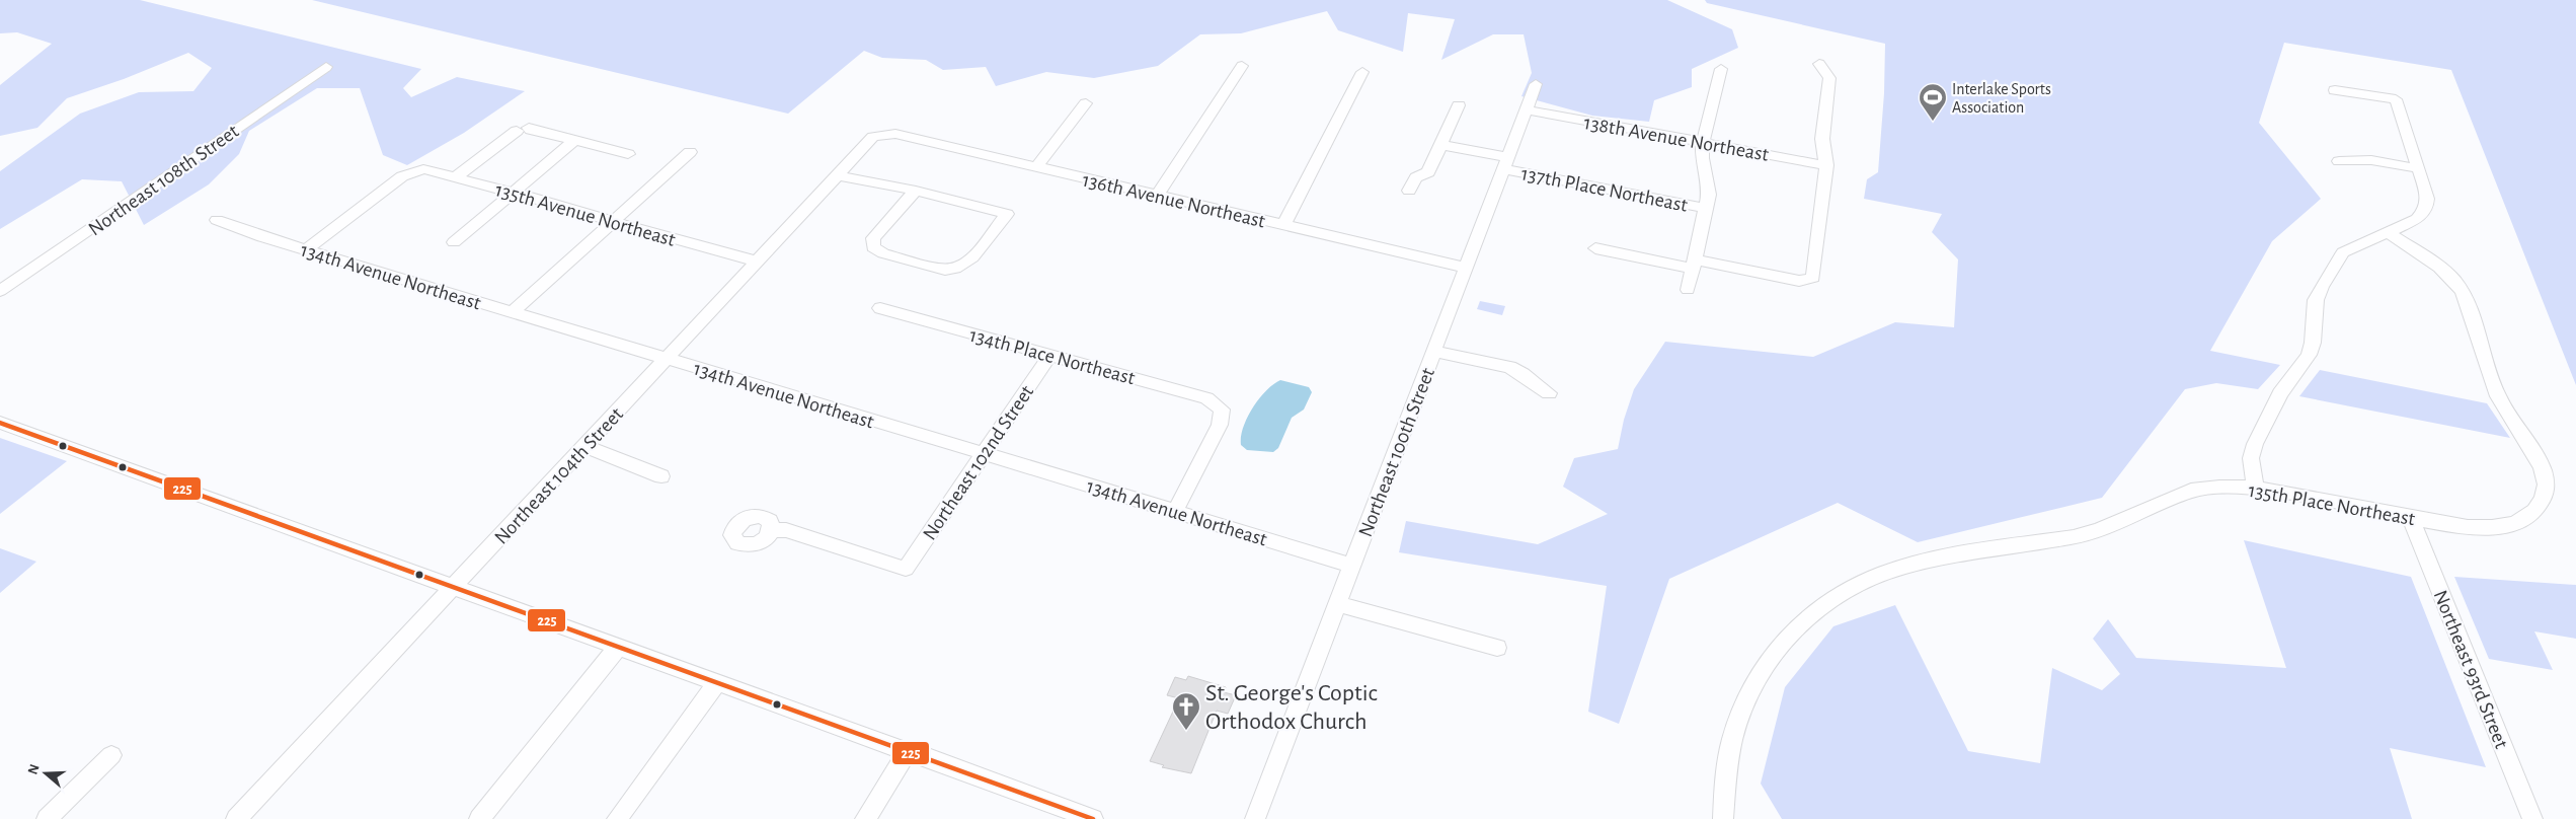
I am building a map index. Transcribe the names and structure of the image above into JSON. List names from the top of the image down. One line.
{"streets":{"street":["138th Avenue Northeast","Northeast 108th Street","137th Place Northeast","136th Avenue Northeast","135th Avenue Northeast","134th Avenue Northeast","134th Place Northeast","Northeast 100th Street","Northeast 102nd Street","Northeast 104th Street","135th Place Northeast","Northeast 93rd Street"]},"crossings":[["138th Avenue Northeast","Northeast 100th Street"],["137th Place Northeast","Northeast 100th Street"],["136th Avenue Northeast","Northeast 100th Street"],["136th Avenue Northeast","Northeast 104th Street"],["135th Avenue Northeast","134th Avenue Northeast"],["135th Avenue Northeast","Northeast 104th Street"],["134th Avenue Northeast","134th Place Northeast"],["134th Avenue Northeast","Northeast 100th Street"],["134th Avenue Northeast","Northeast 102nd Street"],["134th Avenue Northeast","Northeast 104th Street"],["134th Place Northeast","Northeast 102nd Street"],["135th Place Northeast","Northeast 93rd Street"]],"places":{"sports":["Interlake Sports Association"],"church":["St. George's Coptic Orthodox Church"]},"lines":["transit line 225"],"north":"left"}
